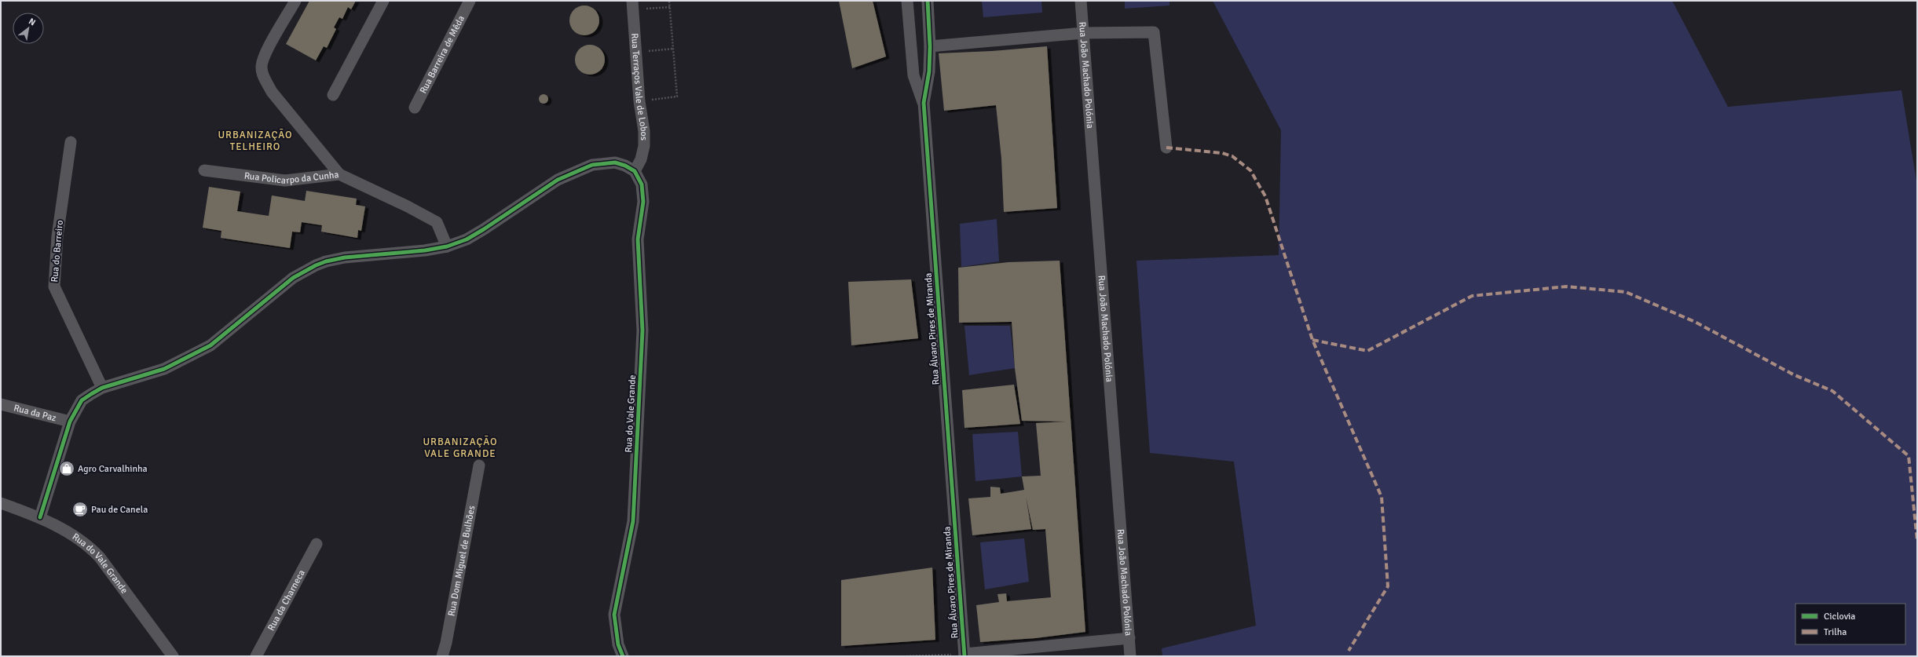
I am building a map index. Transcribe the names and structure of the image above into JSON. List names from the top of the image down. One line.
{"streets":{"street":["Rua Barreira de Mêda","Rua João Machado Polónia","Rua Terraços Vale de Lobos","Rua Policarpo da Cunha","Rua do Barreiro","Rua Álvaro Pires de Miranda","Rua da Paz","Rua do Vale Grande","Rua Dom Miguel de Bulhões","Rua da Charneca"]},"crossings":[["Rua Terraços Vale de Lobos","Rua do Vale Grande"]],"districts":["URBANIZAÇÃO TELHEIRO","URBANIZAÇÃO VALE GRANDE"],"places":{"shop":["Agro Carvalhinha"],"cafe":["Pau de Canela"]},"legend":["Ciclovia","Trilha"],"north":"top right"}
